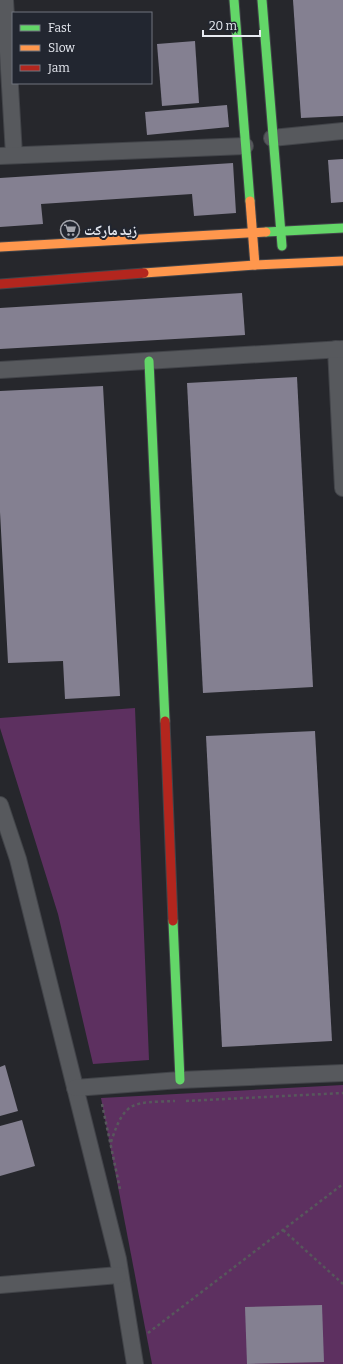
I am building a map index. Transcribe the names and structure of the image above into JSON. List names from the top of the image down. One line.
{"places":{"supermarket":["زيد ماركت"]},"legend":["Fast","Slow","Jam"],"scale_bar":"20 m"}
